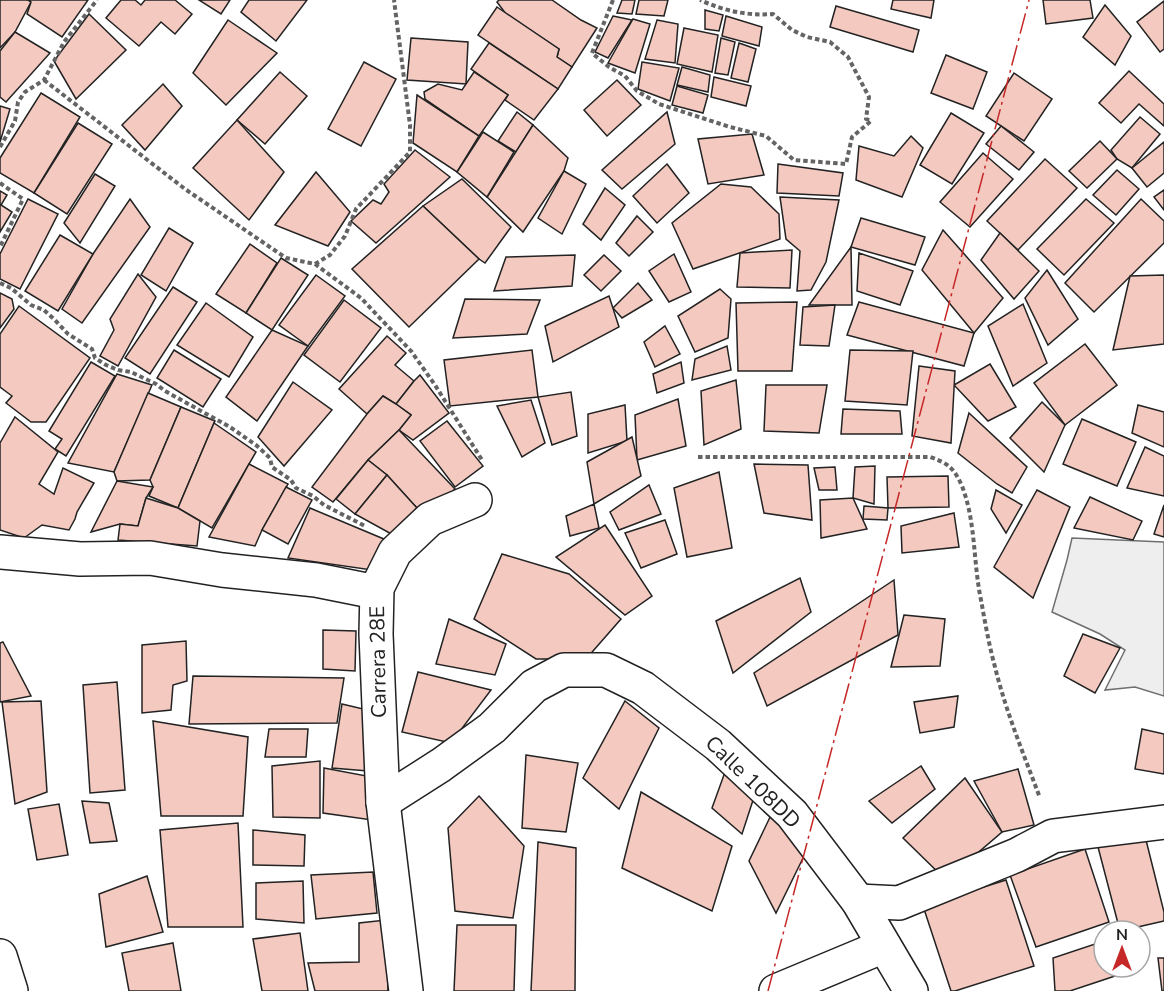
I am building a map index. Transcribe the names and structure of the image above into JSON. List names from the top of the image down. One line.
{"streets":{"street":["Carrera 28E","Calle 108DD"]},"crossings":[["Carrera 28E","Calle 108DD"]],"north":"top"}
